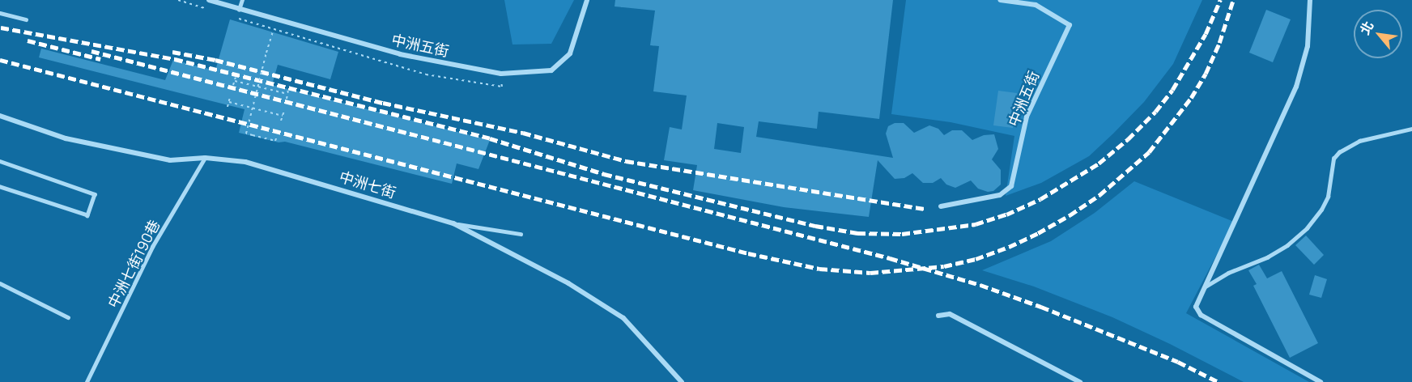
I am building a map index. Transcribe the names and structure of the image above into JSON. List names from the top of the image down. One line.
{"streets":{"street":["中洲五街","中洲七街"],"lane":["中洲七街190巷"]},"crossings":[["中洲七街","中洲七街190巷"]],"north":"top left"}
